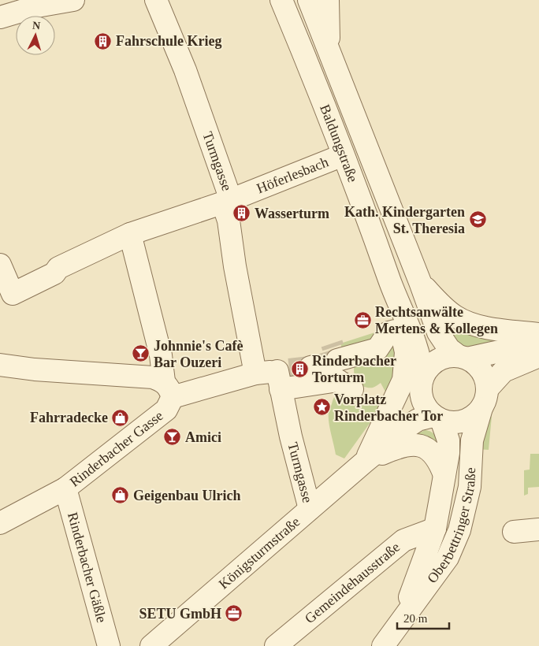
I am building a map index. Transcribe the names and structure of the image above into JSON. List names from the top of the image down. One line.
{"streets":{"street":["Baldungstraße","Turmgasse","Höferlesbach","Rinderbacher Gasse","Oberbettringer Straße","Königsturmstraße","Rinderbacher Gäßle","Gemeindehausstraße"]},"crossings":[["Baldungstraße","Höferlesbach"],["Baldungstraße","Oberbettringer Straße"],["Baldungstraße","Königsturmstraße"],["Turmgasse","Höferlesbach"],["Turmgasse","Rinderbacher Gasse"],["Turmgasse","Königsturmstraße"],["Rinderbacher Gasse","Rinderbacher Gäßle"],["Oberbettringer Straße","Königsturmstraße"],["Oberbettringer Straße","Gemeindehausstraße"]],"places":{"building":["Fahrschule Krieg","Wasserturm","Rinderbacher Torturm"],"school or university":["Kath. Kindergarten St. Theresia"],"office":["Rechtsanwälte Mertens & Kollegen","SETU GmbH"],"bar":["Johnnie's Cafè Bar Ouzeri","Amici"],"place":["Vorplatz Rinderbacher Tor"],"shop":["Fahrradecke","Geigenbau Ulrich"]},"scale_bar":"20 m","north":"top"}
